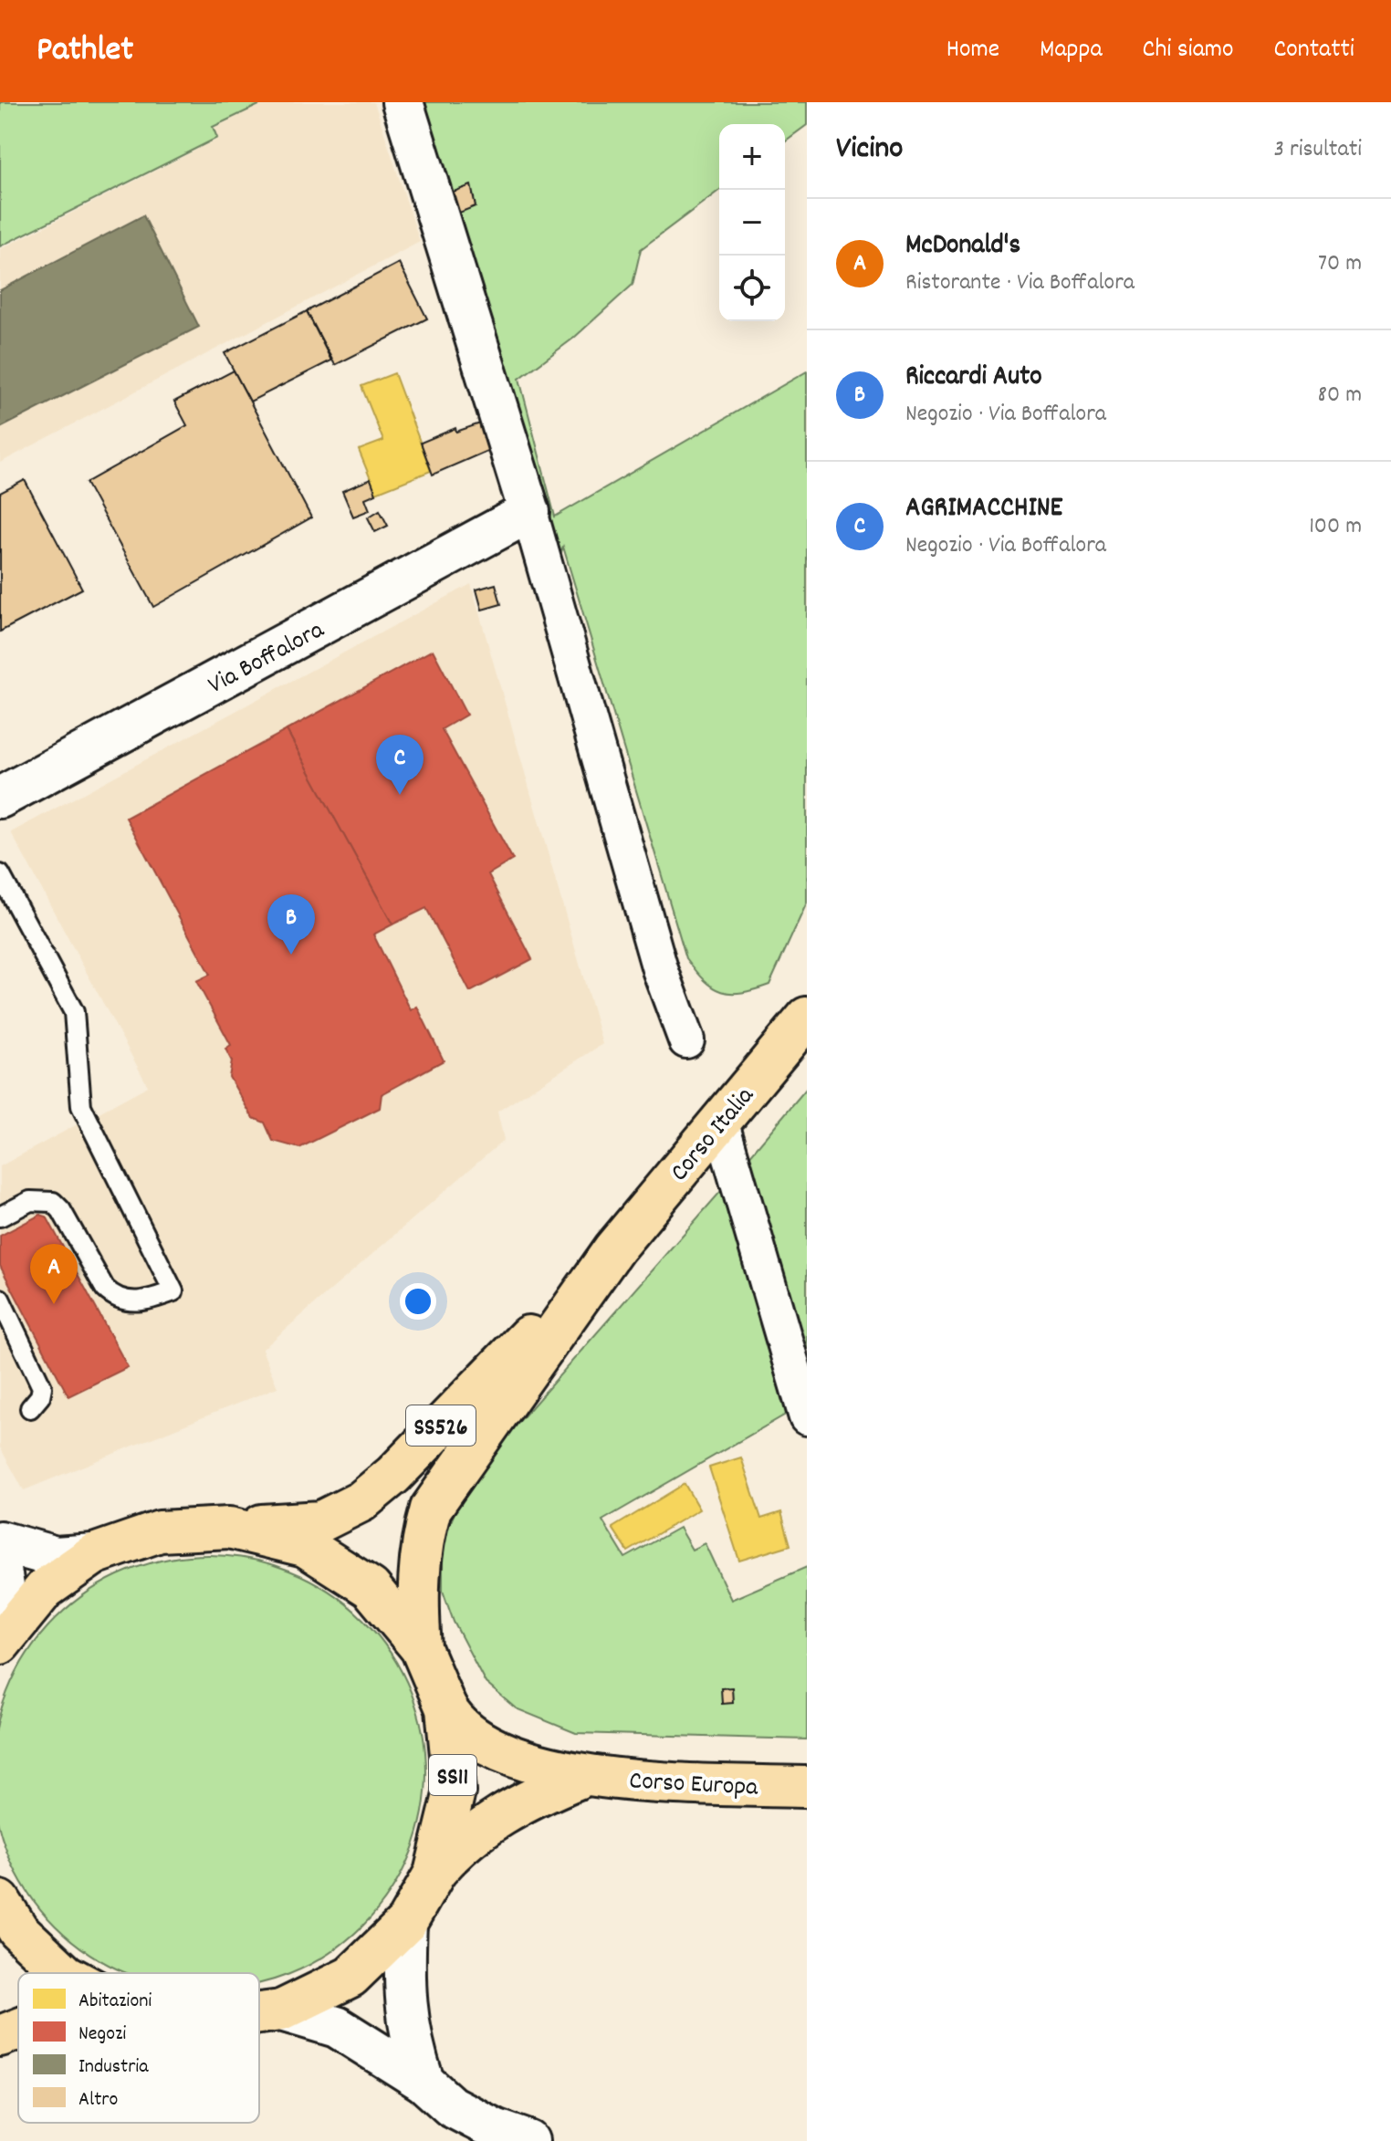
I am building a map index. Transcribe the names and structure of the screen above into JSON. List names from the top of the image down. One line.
{"streets":{"main road":["Corso Italia","SS526","SS11","Corso Europa"],"street":["Via Boffalora"]},"crossings":[["Corso Italia","SS526"],["SS526","Corso Europa"]],"legend":["Abitazioni","Negozi","Industria","Altro"],"page":{"header":"Pathlet","nav":["Home","Mappa","Chi siamo","Contatti"],"heading":["Vicino","3 risultati"],"map_buttons":["+","−"],"list":[{"mark":"A","name":"McDonald's","note":"Ristorante · Via Boffalora","value":"70 m"},{"mark":"B","name":"Riccardi Auto","note":"Negozio · Via Boffalora","value":"80 m"},{"mark":"C","name":"AGRIMACCHINE","note":"Negozio · Via Boffalora","value":"100 m"}],"pins":["C","B","A"]}}
